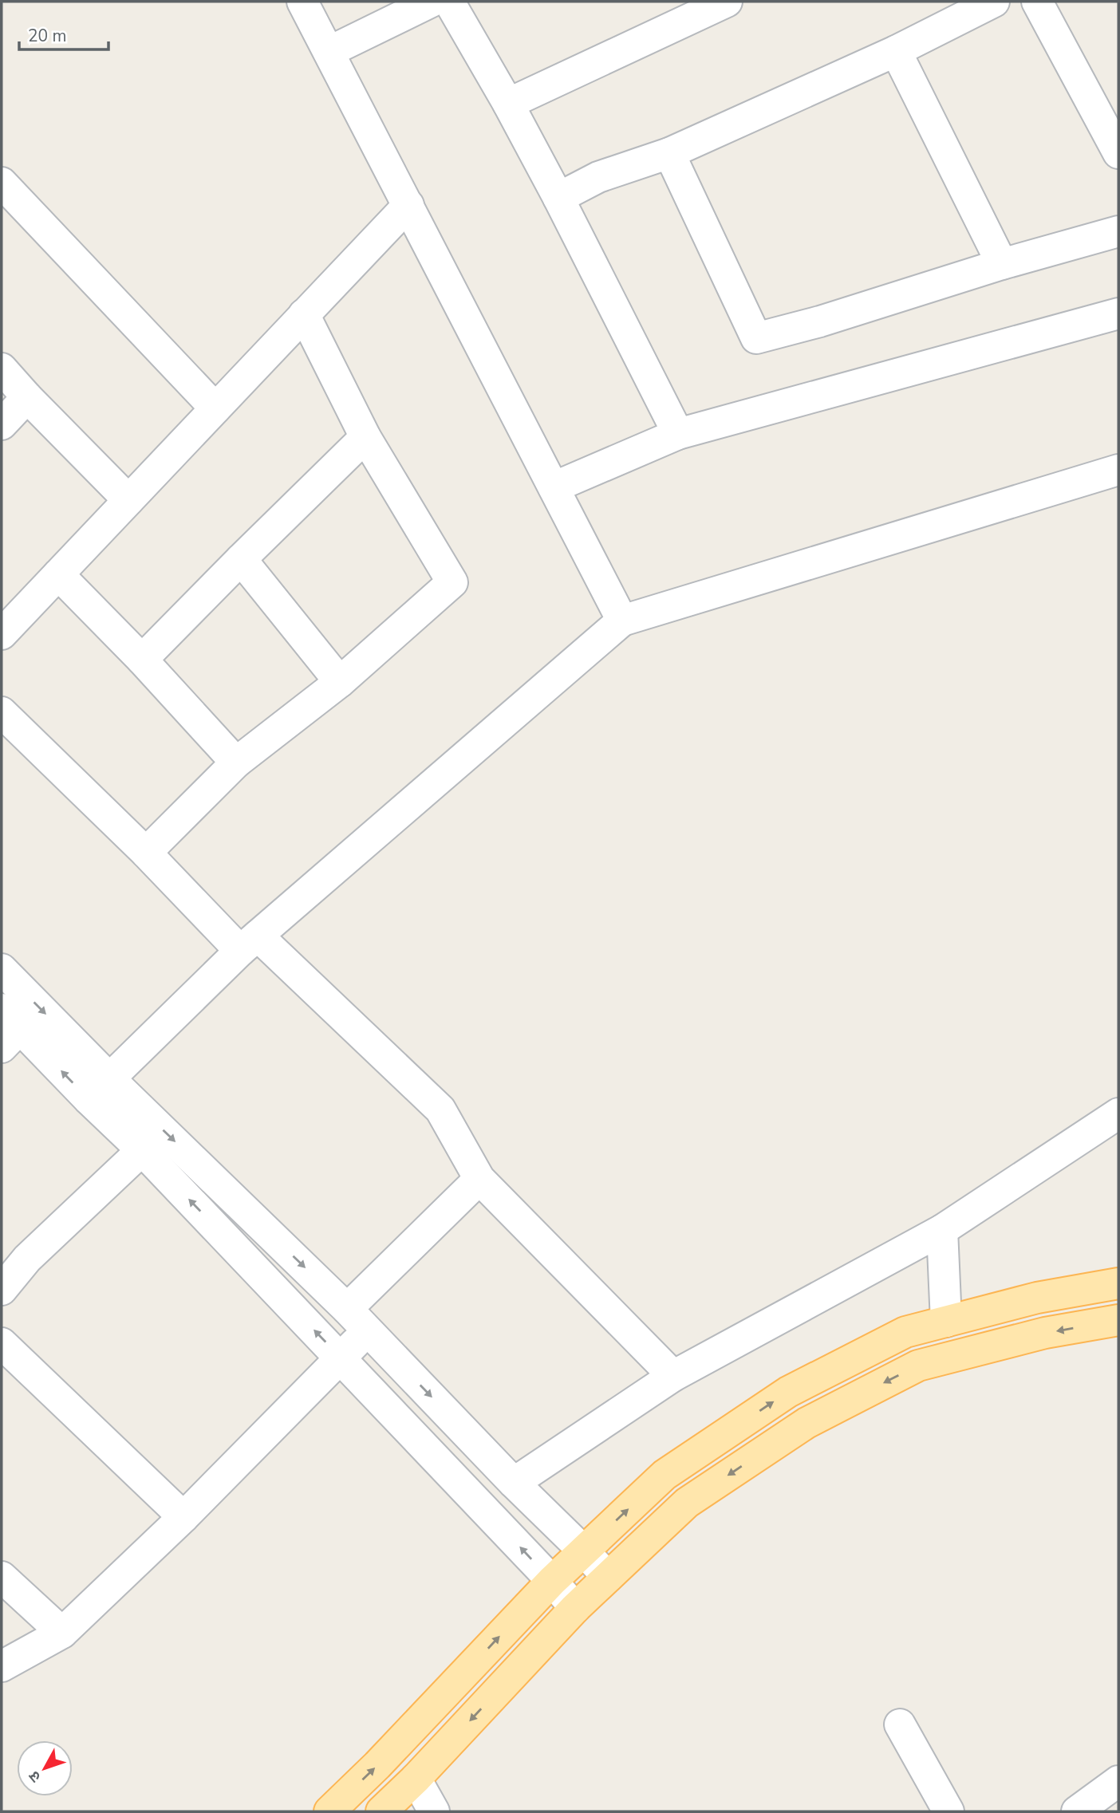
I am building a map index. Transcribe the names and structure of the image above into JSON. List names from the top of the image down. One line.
{"scale_bar":"20 m","north":"bottom left"}
